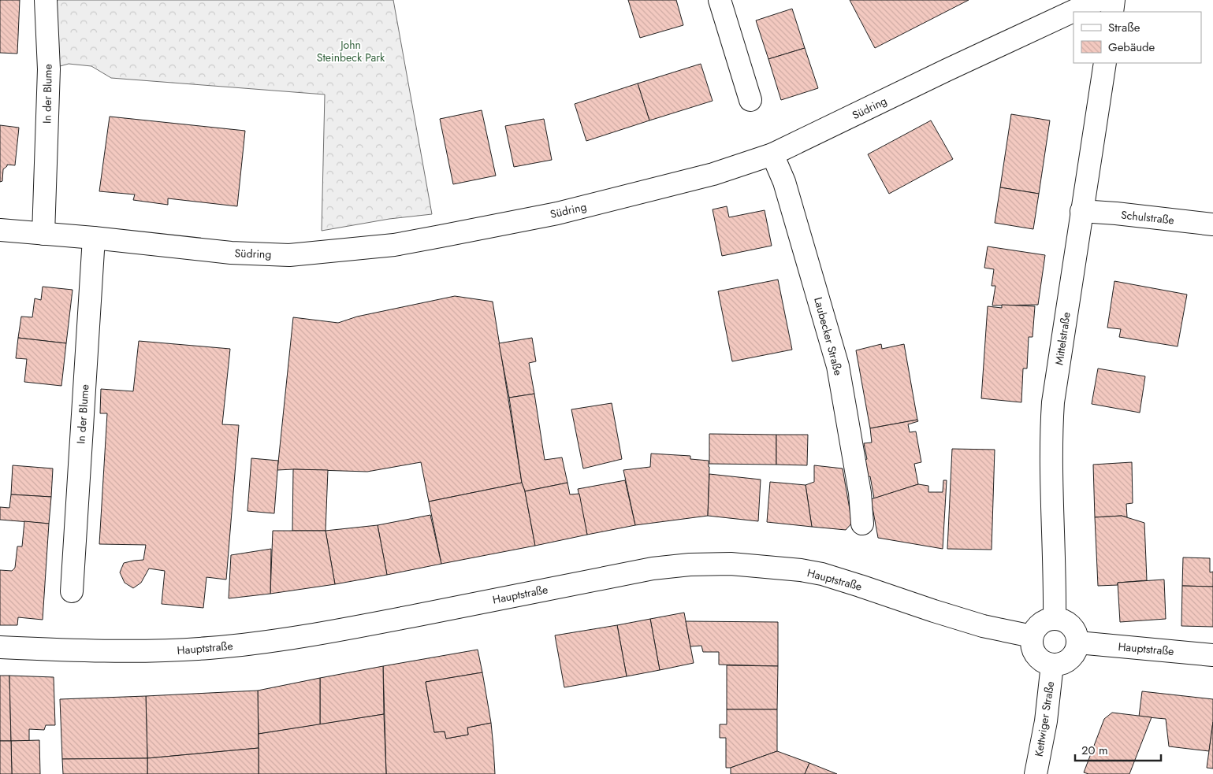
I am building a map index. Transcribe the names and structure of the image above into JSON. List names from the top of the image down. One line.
{"streets":{"street":["In der Blume","Südring","Schulstraße","Laubecker Straße","Mittelstraße","Hauptstraße","Kettwiger Straße"]},"crossings":[["In der Blume","Südring"],["Südring","Laubecker Straße"],["Schulstraße","Mittelstraße"],["Mittelstraße","Hauptstraße"],["Mittelstraße","Kettwiger Straße"],["Hauptstraße","Kettwiger Straße"]],"parks":["John Steinbeck Park"],"legend":["Straße","Gebäude"],"scale_bar":"20 m"}
